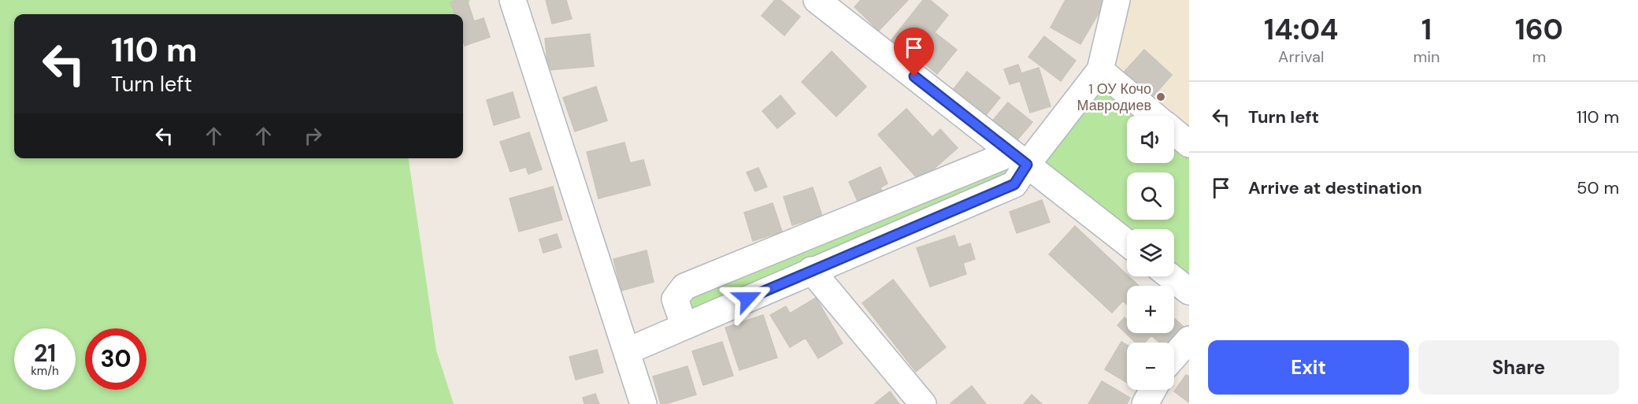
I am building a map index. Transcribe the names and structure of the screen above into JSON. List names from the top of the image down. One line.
{"places":["1 ОУ Кочо Мавродиев"],"page":{"eta":["14:04","Arrival","1","min","160","m"],"turn":["110 m","Turn left"],"list":[{"name":"Turn left","value":"110 m"},{"name":"Arrive at destination","value":"50 m"}],"map_buttons":["+","−"],"speed":"21 km/h","limit":"30","buttons":["Exit","Share"]}}
